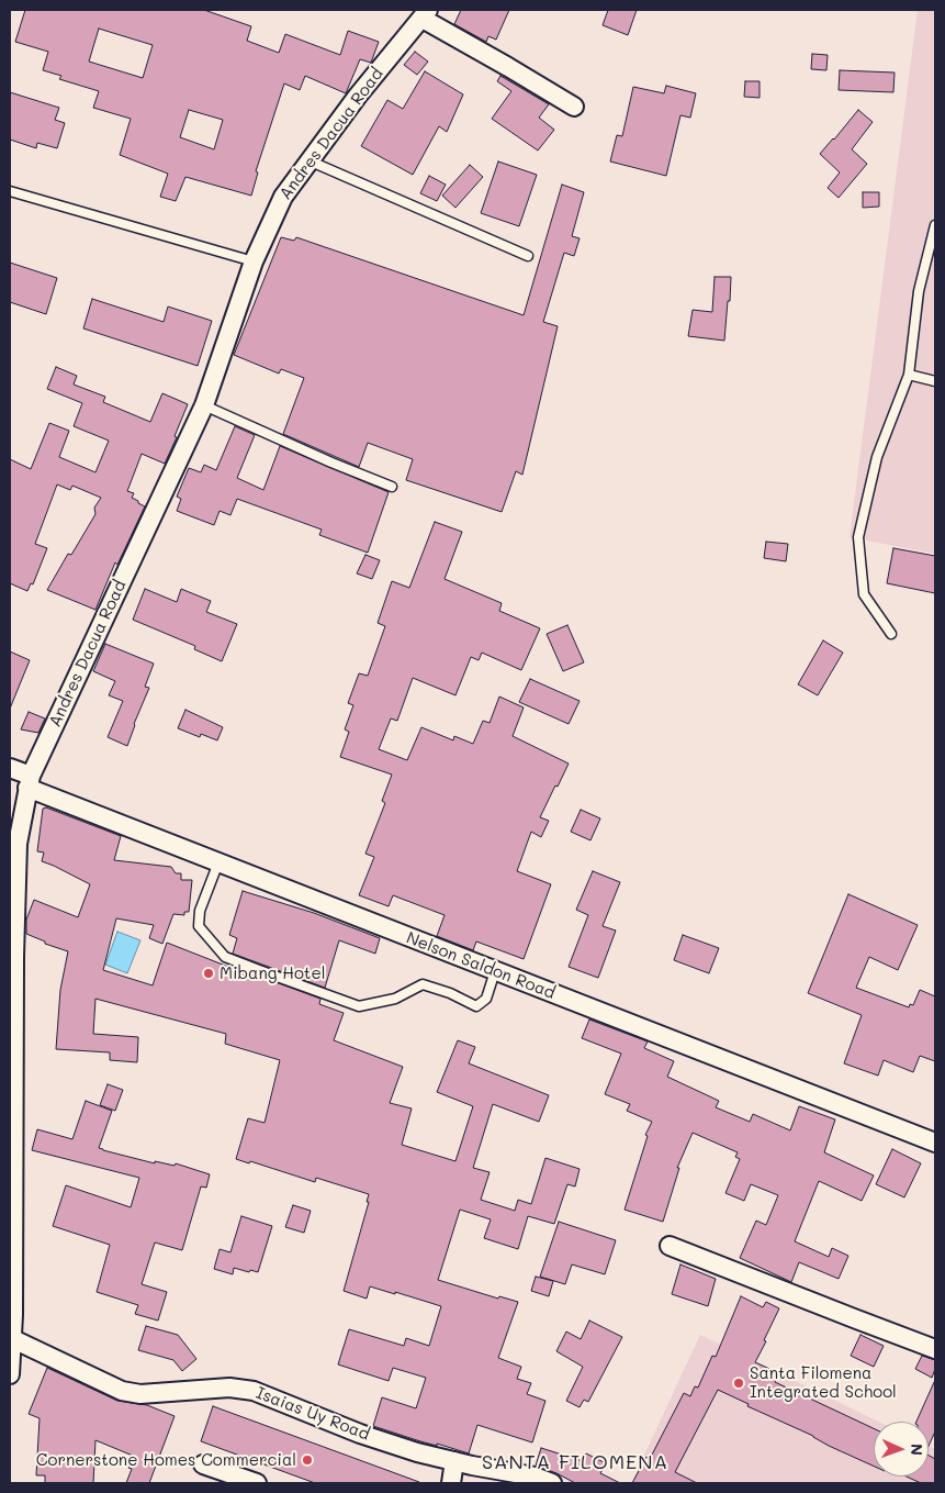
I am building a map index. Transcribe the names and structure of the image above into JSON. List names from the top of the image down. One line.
{"streets":{"street":["Andres Dacua Road","Nelson Saldon Road","Isaias Uy Road"]},"crossings":[["Andres Dacua Road","Nelson Saldon Road"],["Andres Dacua Road","Isaias Uy Road"]],"districts":["SANTA FILOMENA"],"places":["Mibang Hotel","Santa Filomena Integrated School","Cornerstone Homes Commercial"],"north":"right"}
